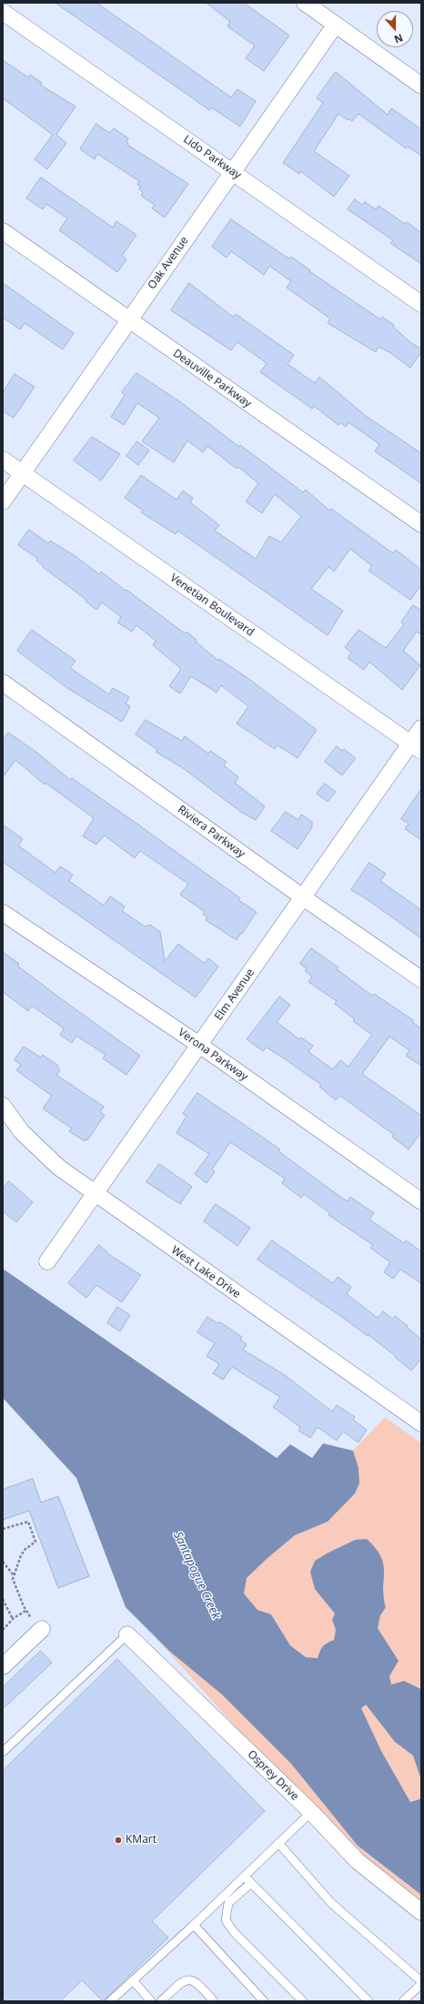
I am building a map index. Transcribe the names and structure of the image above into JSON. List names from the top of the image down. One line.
{"streets":{"street":["Lido Parkway","Oak Avenue","Deauville Parkway","Venetian Boulevard","Riviera Parkway","Elm Avenue","Verona Parkway","West Lake Drive","Osprey Drive"]},"crossings":[["Lido Parkway","Oak Avenue"],["Oak Avenue","Deauville Parkway"],["Oak Avenue","Venetian Boulevard"],["Venetian Boulevard","Elm Avenue"],["Riviera Parkway","Elm Avenue"],["Elm Avenue","Verona Parkway"],["Elm Avenue","West Lake Drive"]],"water":["Santapogue Creek"],"places":["KMart"],"north":"bottom"}
